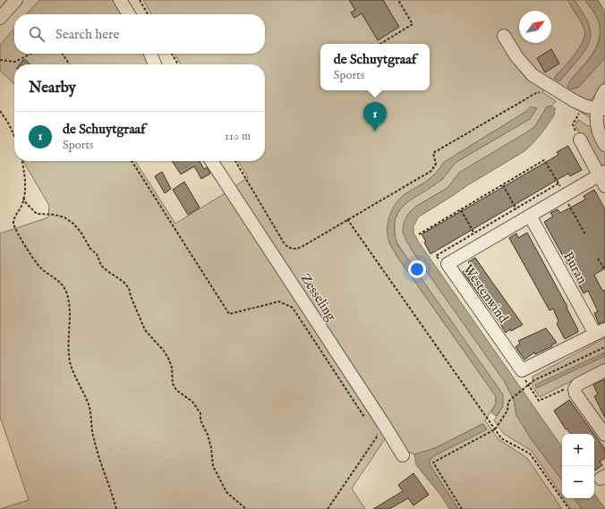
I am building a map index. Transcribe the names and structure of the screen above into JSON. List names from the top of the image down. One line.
{"streets":{"street":["Buran","Westenwind","Zesseling"]},"crossings":[["Buran","Westenwind"]],"north":"top right","page":{"search":"Search here","popup":["de Schuytgraaf","Sports"],"heading":"Nearby","pins":"1","list":[{"mark":"1","name":"de Schuytgraaf","note":"Sports","value":"110 m"}],"map_buttons":["+","−"]}}
